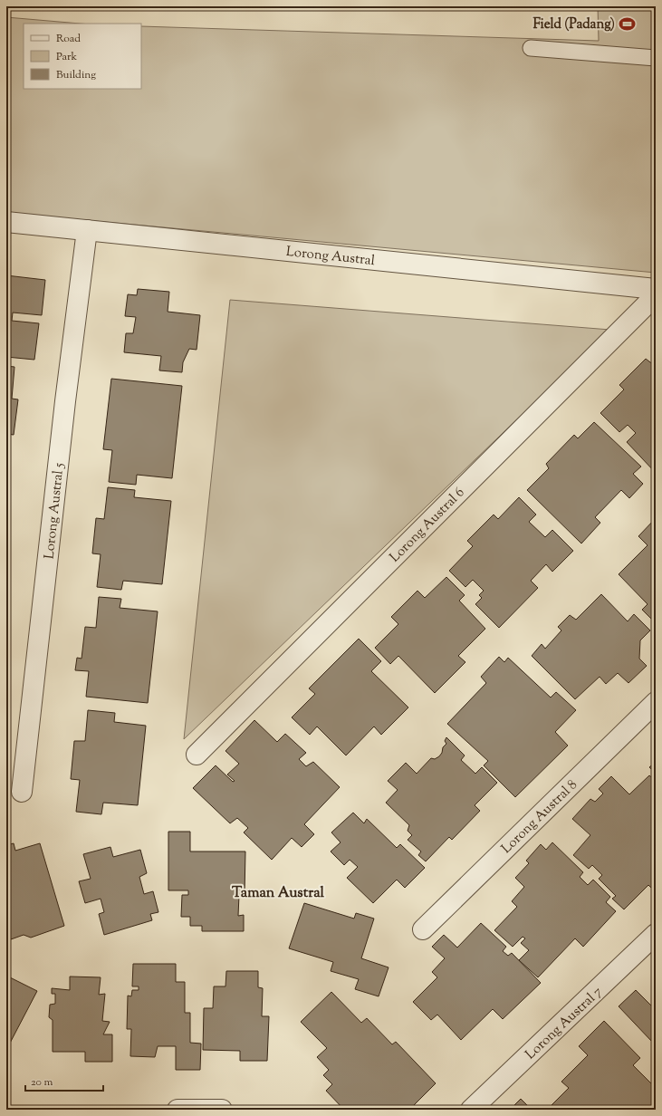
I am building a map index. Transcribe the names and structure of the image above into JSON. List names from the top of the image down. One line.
{"streets":{"street":["Lorong Austral","Lorong Austral 5","Lorong Austral 6","Lorong Austral 8","Lorong Austral 7"]},"crossings":[["Lorong Austral","Lorong Austral 5"]],"districts":["Taman Austral"],"places":{"sports":["Field (Padang)"]},"legend":["Road","Park","Building"],"scale_bar":"20 m"}
